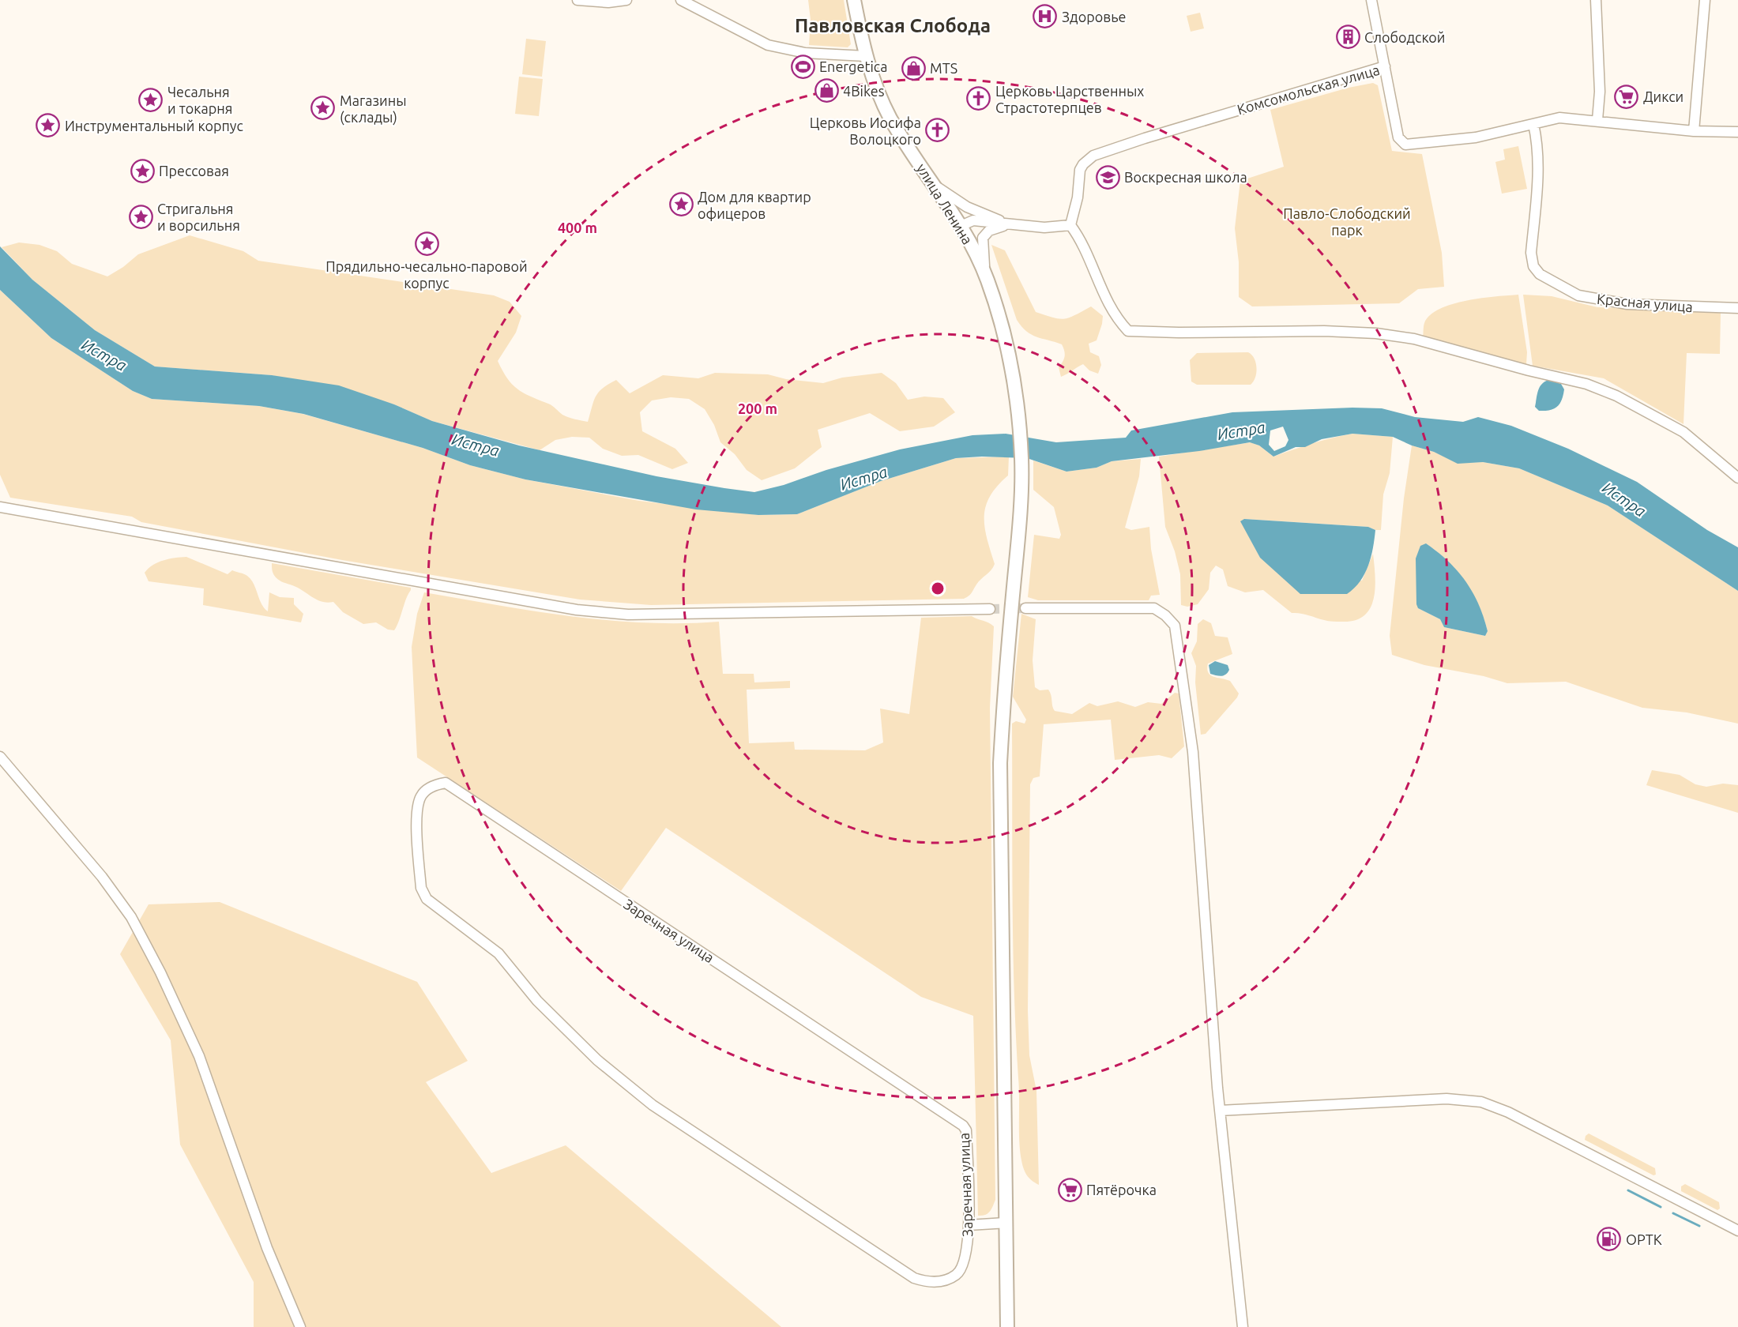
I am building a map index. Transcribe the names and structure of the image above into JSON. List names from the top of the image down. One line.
{"streets":{"main road":["улица Ленина"],"street":["Комсомольская улица","Красная улица","Заречная улица"]},"crossings":[["Комсомольская улица","Красная улица"]],"districts":["Павловская Слобода"],"water":["Истра"],"parks":["Павло-Слободский парк"],"places":{"hospital":["Здоровье"],"building":["Слободской"],"sports":["Energetica"],"shop":["MTS","4Bikes"],"supermarket":["Дикси","Пятёрочка"],"church":["Церковь Царственных Страстотерпцев","Церковь Иосифа Волоцкого"],"place":["Чесальня и токарня","Магазины (склады)","Инструментальный корпус","Прессовая","Дом для квартир офицеров","Стригальня и ворсильня","Прядильно-чесально-паровой корпус"],"school or university":["Воскресная школа"],"fuel station":["ОРТК"]},"rings":["400 m","200 m"]}
